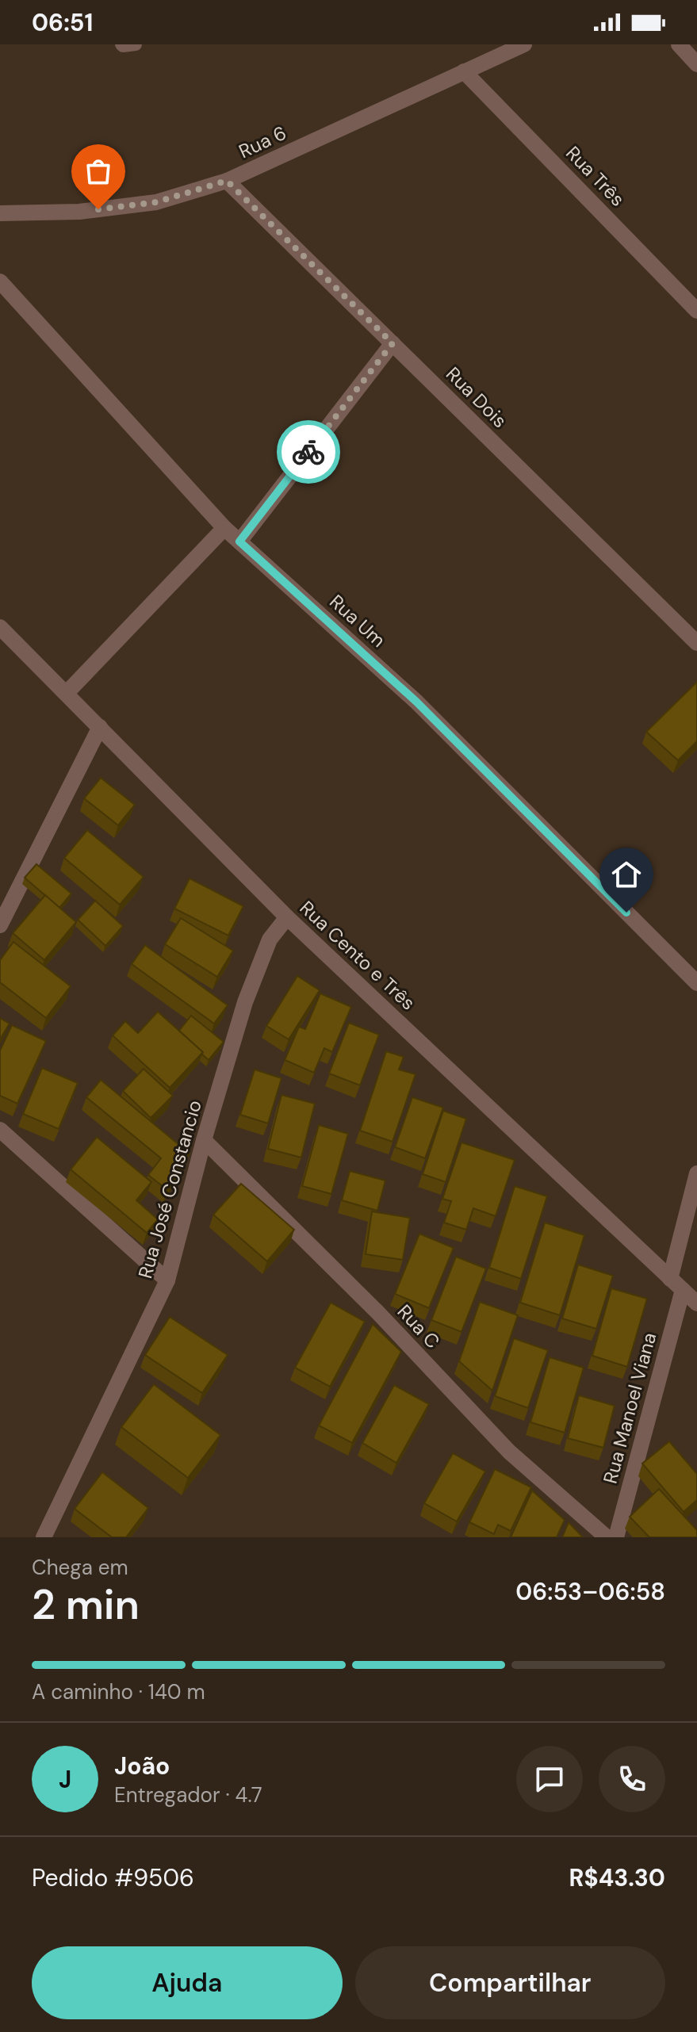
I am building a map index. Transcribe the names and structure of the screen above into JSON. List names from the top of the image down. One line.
{"streets":{"street":["Rua 6","Rua Três","Rua Dois","Rua Um","Rua Cento e Três","Rua José Constancio","Rua C","Rua Manoel Viana"]},"crossings":[["Rua 6","Rua Três"],["Rua 6","Rua Dois"],["Rua Cento e Três","Rua José Constancio"],["Rua Cento e Três","Rua Manoel Viana"],["Rua José Constancio","Rua C"]],"page":{"status":"06:51","heading":["2 min","Chega em","06:53–06:58"],"panel":["João","Entregador · 4.7","Pedido #9506","R$43.30"],"bar":"A caminho · 140 m","round":"J","buttons":["Ajuda","Compartilhar"]}}
